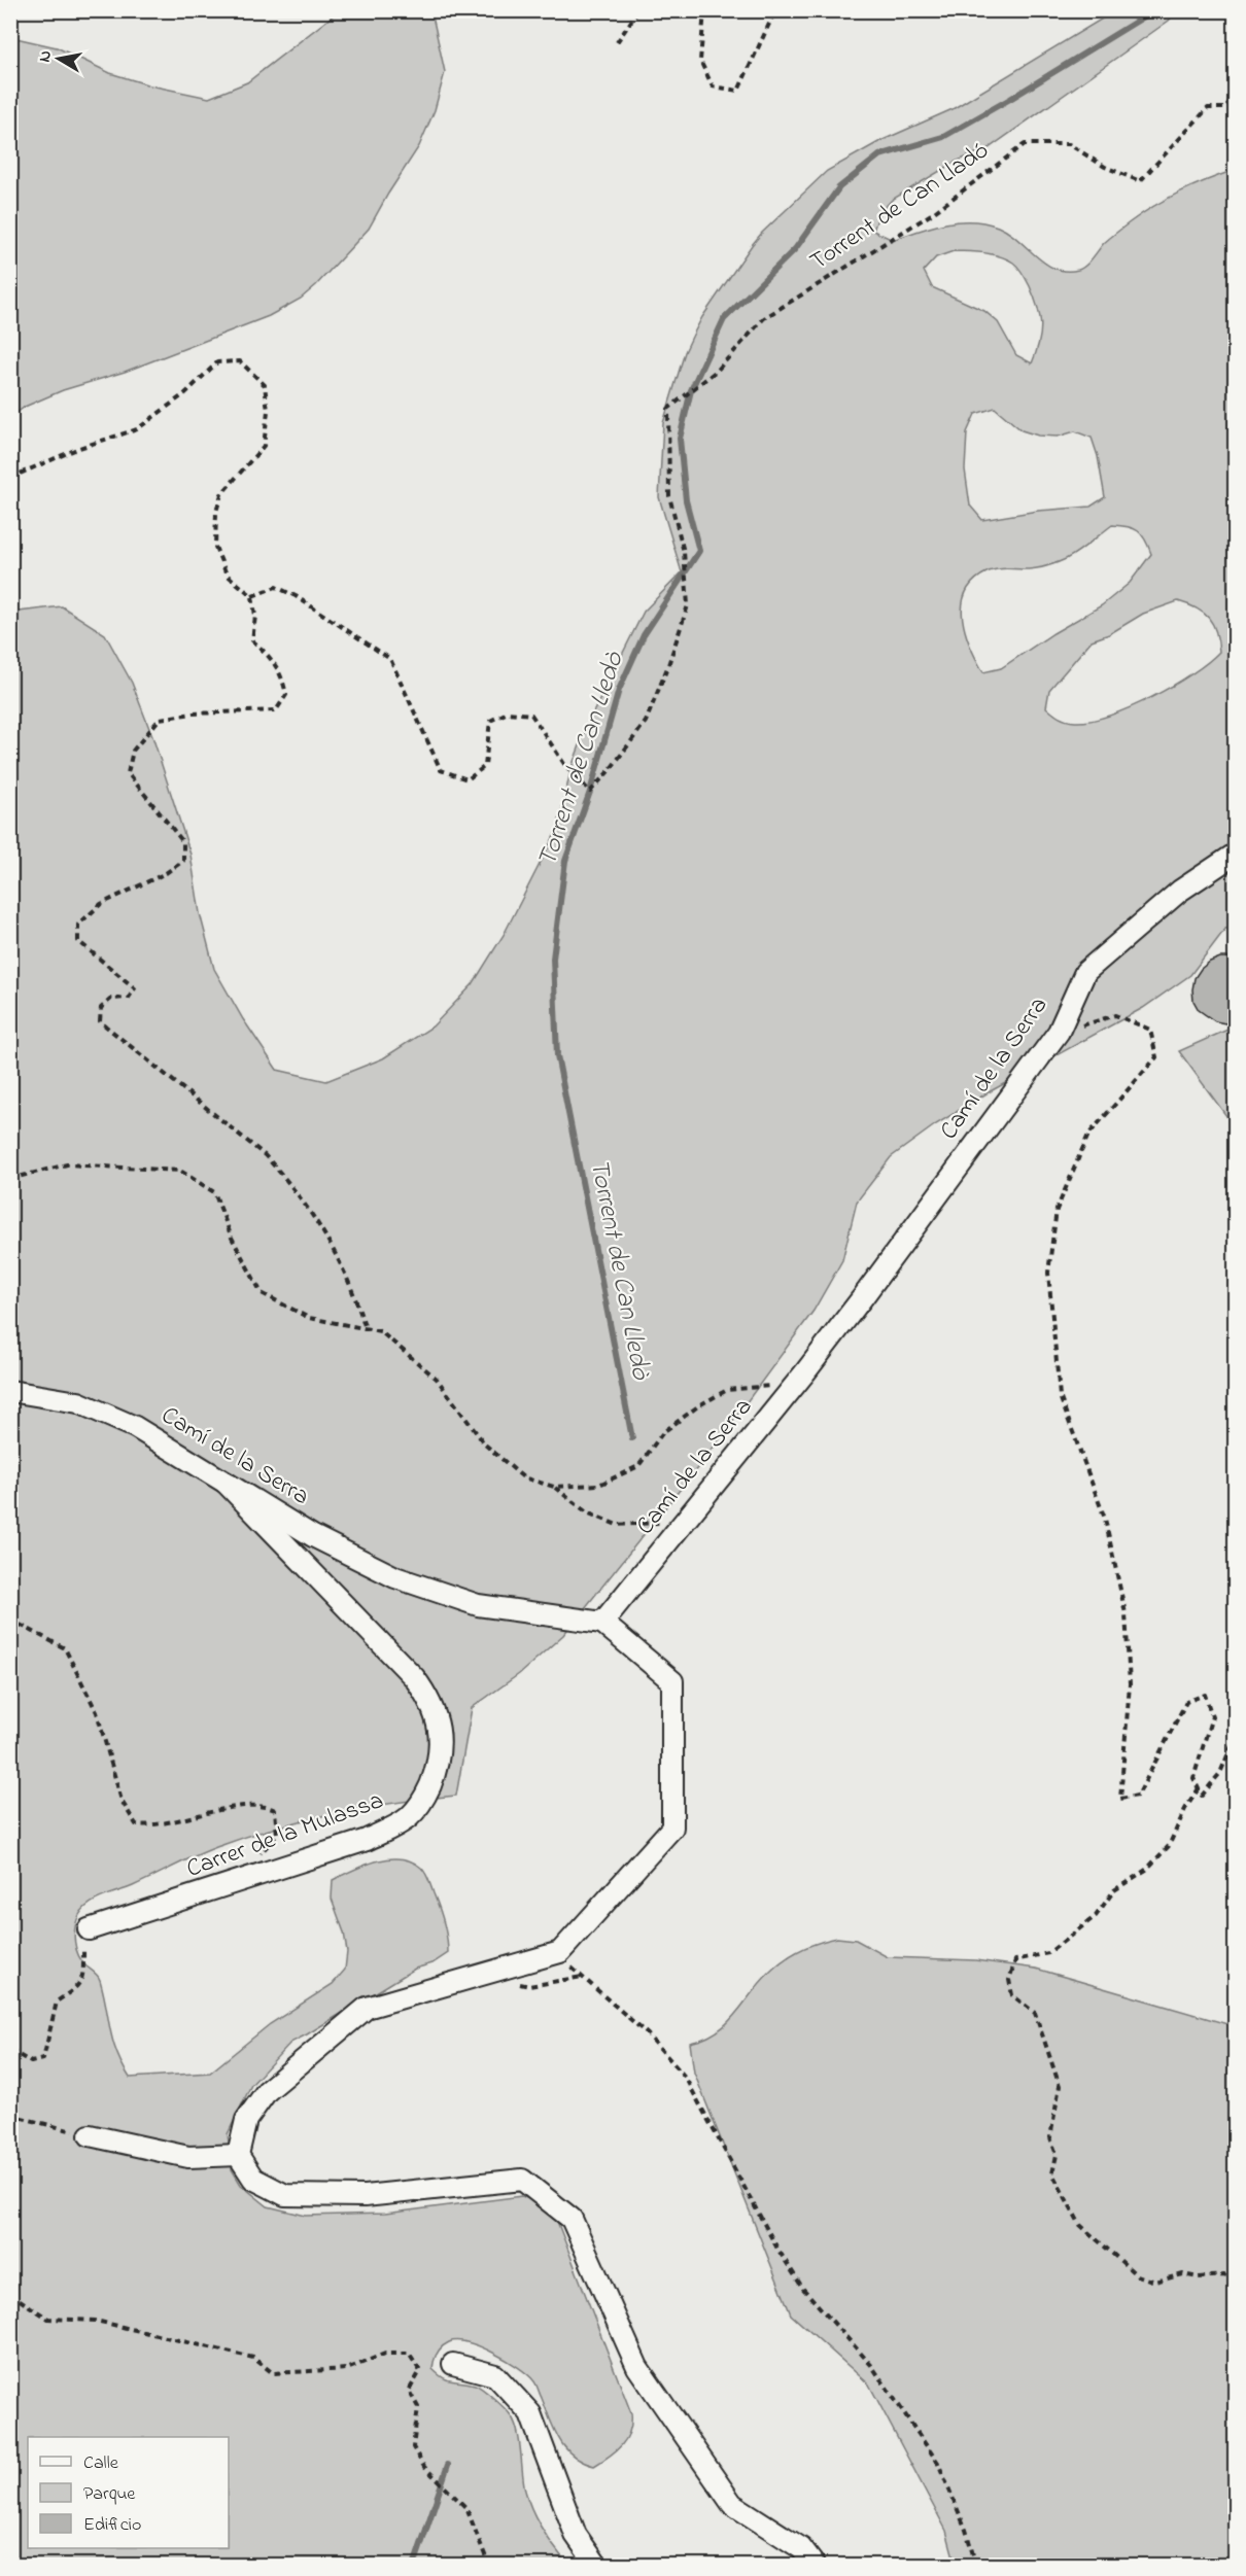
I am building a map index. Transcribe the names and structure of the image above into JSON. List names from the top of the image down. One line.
{"streets":{"street":["Camí de la Serra","Carrer de la Mulassa"],"path":["Torrent de Can Lladó"]},"crossings":[["Camí de la Serra","Carrer de la Mulassa"]],"water":["Torrent de Can Lledò"],"legend":["Calle","Parque","Edificio"],"north":"left"}
